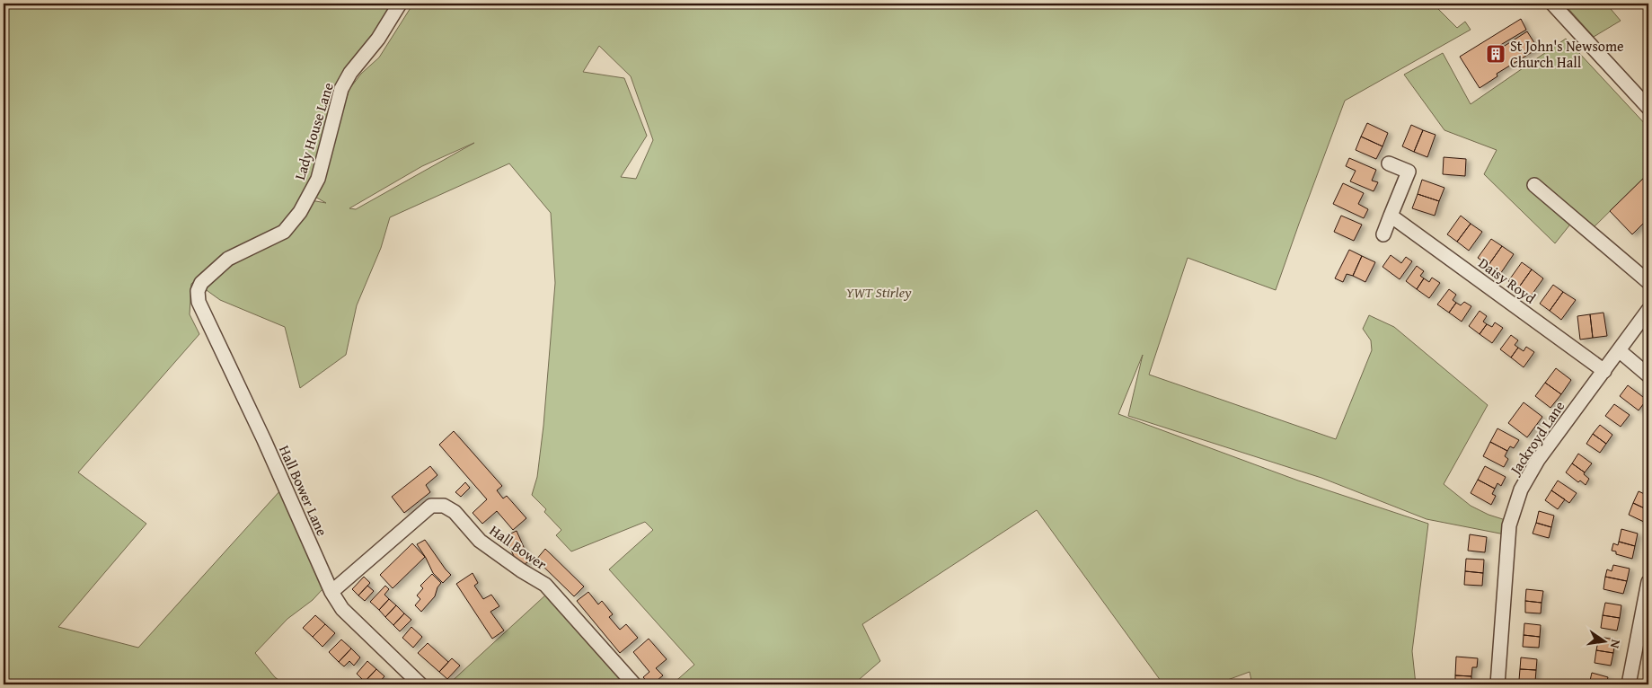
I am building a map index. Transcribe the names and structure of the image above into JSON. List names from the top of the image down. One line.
{"streets":{"street":["Lady House Lane","Daisy Royd","Jackroyd Lane","Hall Bower Lane","Hall Bower"]},"crossings":[["Lady House Lane","Hall Bower Lane"],["Daisy Royd","Jackroyd Lane"],["Hall Bower Lane","Hall Bower"]],"parks":["YWT Stirley"],"places":{"building":["St John's Newsome Church Hall"]},"north":"right"}
